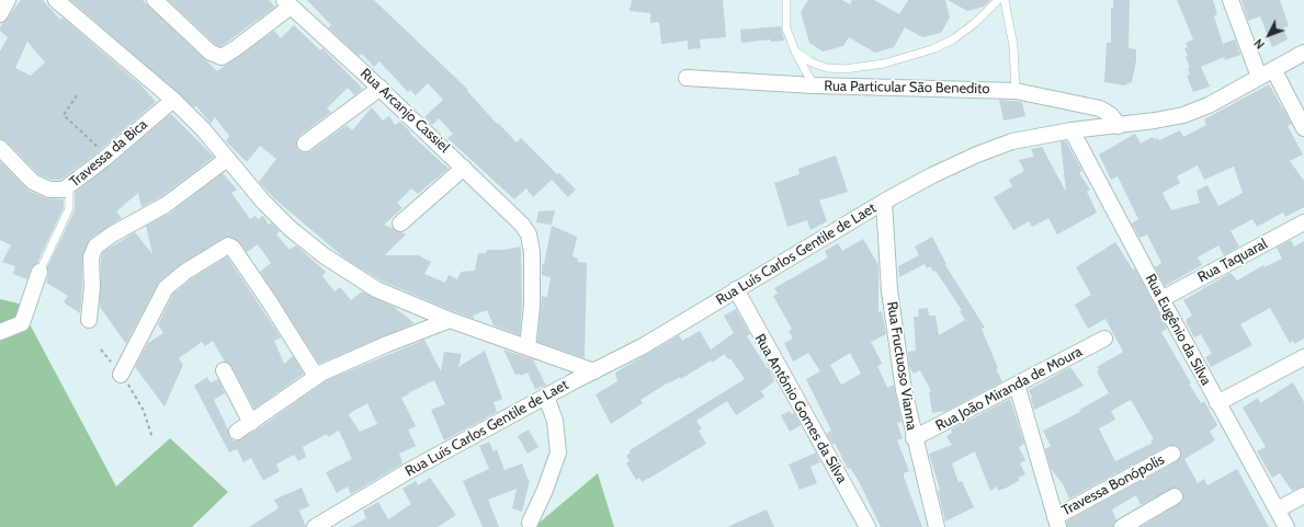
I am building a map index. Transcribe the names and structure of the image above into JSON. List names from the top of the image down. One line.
{"streets":{"street":["Rua Particular São Benedito","Rua Arcanjo Cassiel","Travessa da Bica","Rua Luís Carlos Gentile de Laet","Rua Taquaral","Rua Eugênio da Silva","Rua Fructuoso Vianna","Rua João Miranda de Moura","Rua Antônio Gomes da Silva","Travessa Bonópolis"]},"crossings":[["Rua Particular São Benedito","Rua Luís Carlos Gentile de Laet"],["Rua Luís Carlos Gentile de Laet","Rua Eugênio da Silva"],["Rua Luís Carlos Gentile de Laet","Rua Fructuoso Vianna"],["Rua Luís Carlos Gentile de Laet","Rua Antônio Gomes da Silva"],["Rua Taquaral","Rua Eugênio da Silva"],["Rua Fructuoso Vianna","Rua João Miranda de Moura"]],"north":"bottom left"}
